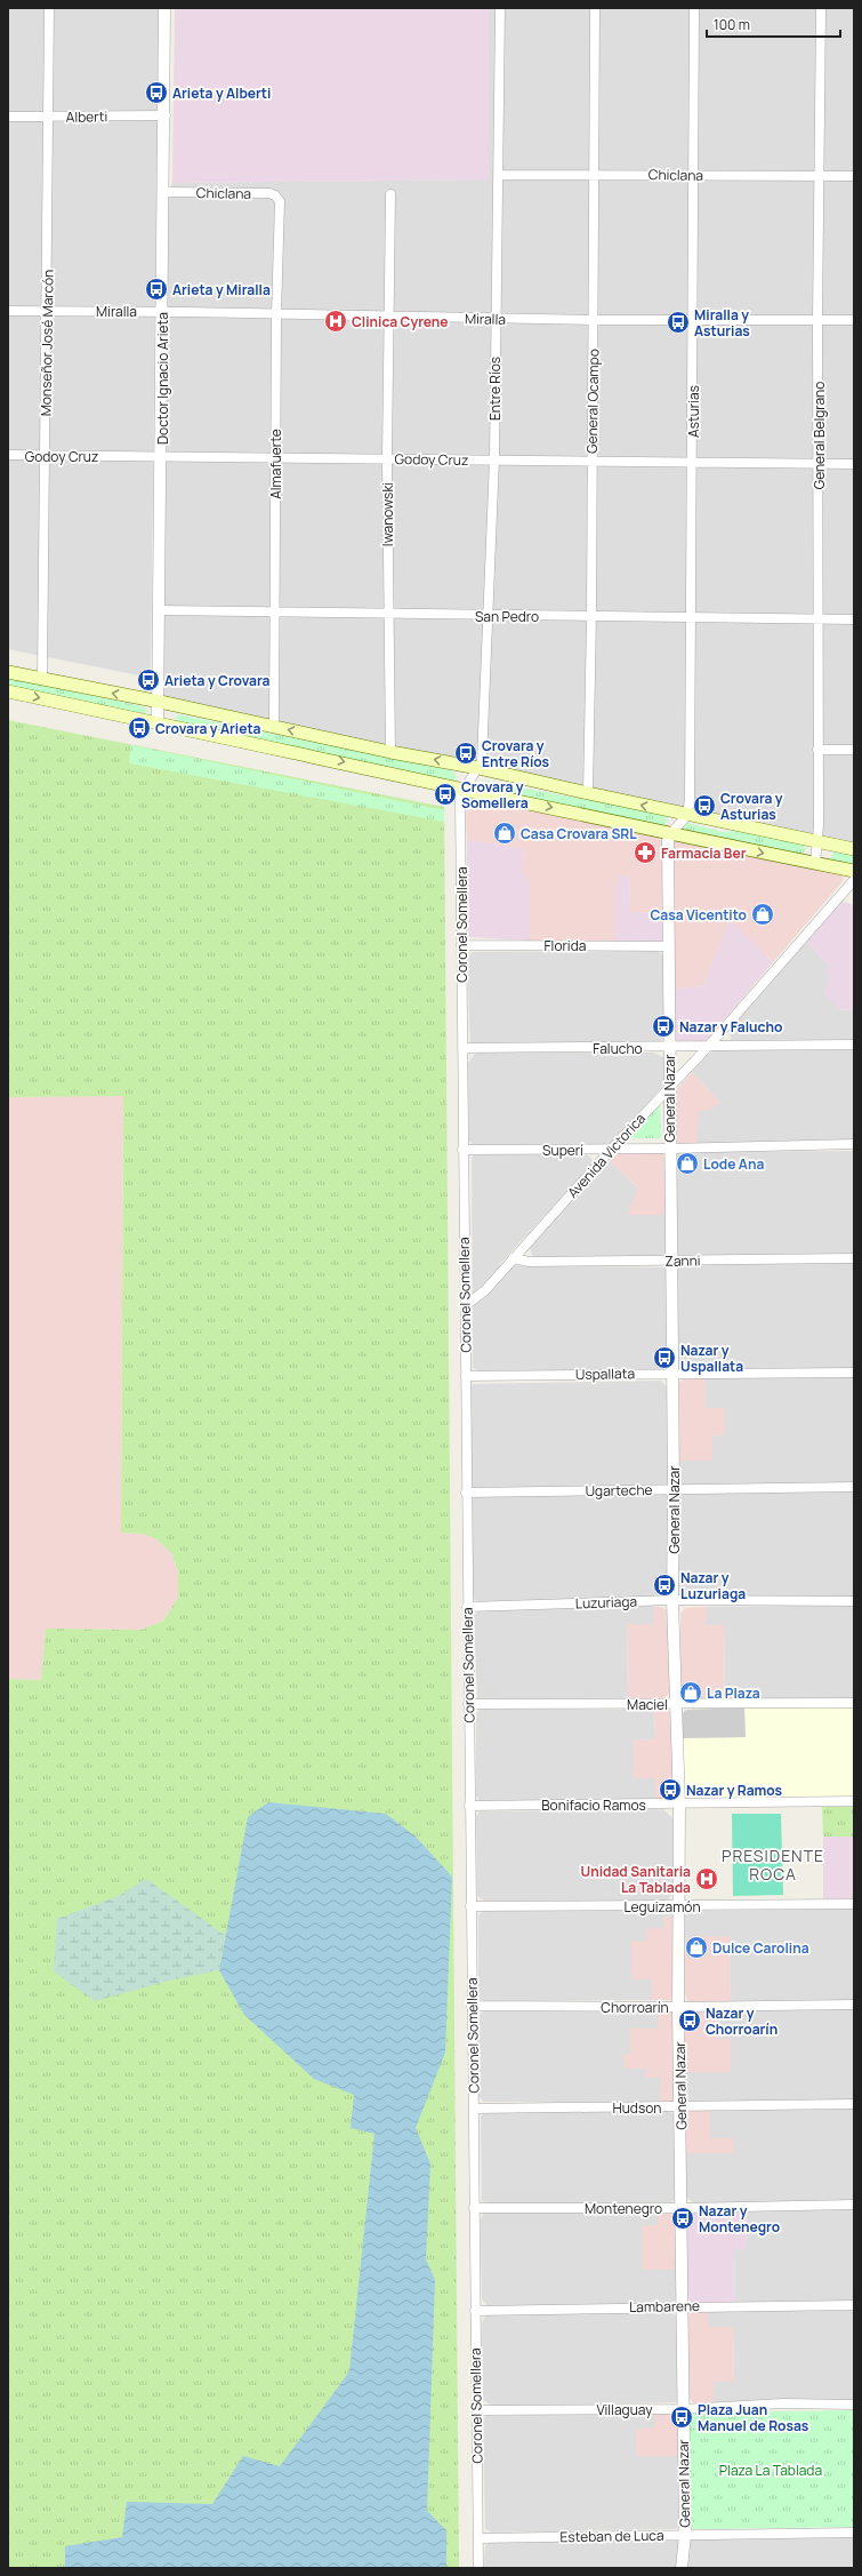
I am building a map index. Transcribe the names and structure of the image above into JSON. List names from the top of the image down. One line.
{"streets":{"street":["Alberti","Chiclana","Miralla","Monseñor José Marcón","Doctor Ignacio Arieta","Entre Ríos","General Ocampo","Asturias","General Belgrano","Godoy Cruz","Almafuerte","Iwanowski","San Pedro","Coronel Somellera","Florida","Falucho","General Nazar","Superí","Avenida Victorica","Zanni","Uspallata","Ugarteche","Luzuriaga","Maciel","Bonifacio Ramos","Leguizamón","Chorroarín","Hudson","Montenegro","Lambarene","Villaguay","Esteban de Luca"]},"crossings":[["Alberti","Monseñor José Marcón"],["Alberti","Doctor Ignacio Arieta"],["Chiclana","Doctor Ignacio Arieta"],["Chiclana","Entre Ríos"],["Chiclana","General Ocampo"],["Chiclana","Asturias"],["Chiclana","General Belgrano"],["Chiclana","Almafuerte"],["Miralla","Monseñor José Marcón"],["Miralla","Doctor Ignacio Arieta"],["Miralla","Entre Ríos"],["Miralla","General Ocampo"],["Miralla","Asturias"],["Miralla","General Belgrano"],["Miralla","Almafuerte"],["Miralla","Iwanowski"],["Monseñor José Marcón","Godoy Cruz"],["Doctor Ignacio Arieta","Godoy Cruz"],["Doctor Ignacio Arieta","San Pedro"],["Entre Ríos","Godoy Cruz"],["Entre Ríos","San Pedro"],["Entre Ríos","Coronel Somellera"],["General Ocampo","Godoy Cruz"],["General Ocampo","San Pedro"],["Asturias","Godoy Cruz"],["Asturias","San Pedro"],["General Belgrano","Godoy Cruz"],["General Belgrano","San Pedro"],["Godoy Cruz","Almafuerte"],["Godoy Cruz","Iwanowski"],["Almafuerte","San Pedro"],["Iwanowski","San Pedro"],["Coronel Somellera","Florida"],["Coronel Somellera","Falucho"],["Coronel Somellera","Superí"],["Coronel Somellera","Avenida Victorica"],["Coronel Somellera","Uspallata"],["Coronel Somellera","Ugarteche"],["Coronel Somellera","Luzuriaga"],["Coronel Somellera","Maciel"],["Coronel Somellera","Bonifacio Ramos"],["Coronel Somellera","Leguizamón"],["Coronel Somellera","Chorroarín"],["Coronel Somellera","Hudson"],["Coronel Somellera","Montenegro"],["Coronel Somellera","Lambarene"],["Coronel Somellera","Villaguay"],["Coronel Somellera","Esteban de Luca"],["Florida","General Nazar"],["Falucho","General Nazar"],["Falucho","Avenida Victorica"],["General Nazar","Superí"],["General Nazar","Avenida Victorica"],["General Nazar","Zanni"],["General Nazar","Uspallata"],["General Nazar","Ugarteche"],["General Nazar","Luzuriaga"],["General Nazar","Maciel"],["General Nazar","Bonifacio Ramos"],["General Nazar","Leguizamón"],["General Nazar","Chorroarín"],["General Nazar","Hudson"],["General Nazar","Montenegro"],["General Nazar","Lambarene"],["General Nazar","Villaguay"],["General Nazar","Esteban de Luca"],["Superí","Avenida Victorica"],["Avenida Victorica","Zanni"]],"districts":["PRESIDENTE ROCA"],"parks":["Plaza La Tablada"],"places":{"bus stop":["Arieta y Alberti","Arieta y Miralla","Miralla y Asturias","Arieta y Crovara","Crovara y Arieta","Crovara y Entre Ríos","Crovara y Somellera","Crovara y Asturias","Nazar y Falucho","Nazar y Uspallata","Nazar y Luzuriaga","Nazar y Ramos","Nazar y Chorroarín","Nazar y Montenegro","Plaza Juan Manuel de Rosas"],"hospital":["Clinica Cyrene","Unidad Sanitaria La Tablada"],"shop":["Casa Crovara SRL","Casa Vicentito","Lode Ana","La Plaza","Dulce Carolina"],"pharmacy":["Farmacia Ber"]},"scale_bar":"100 m"}
